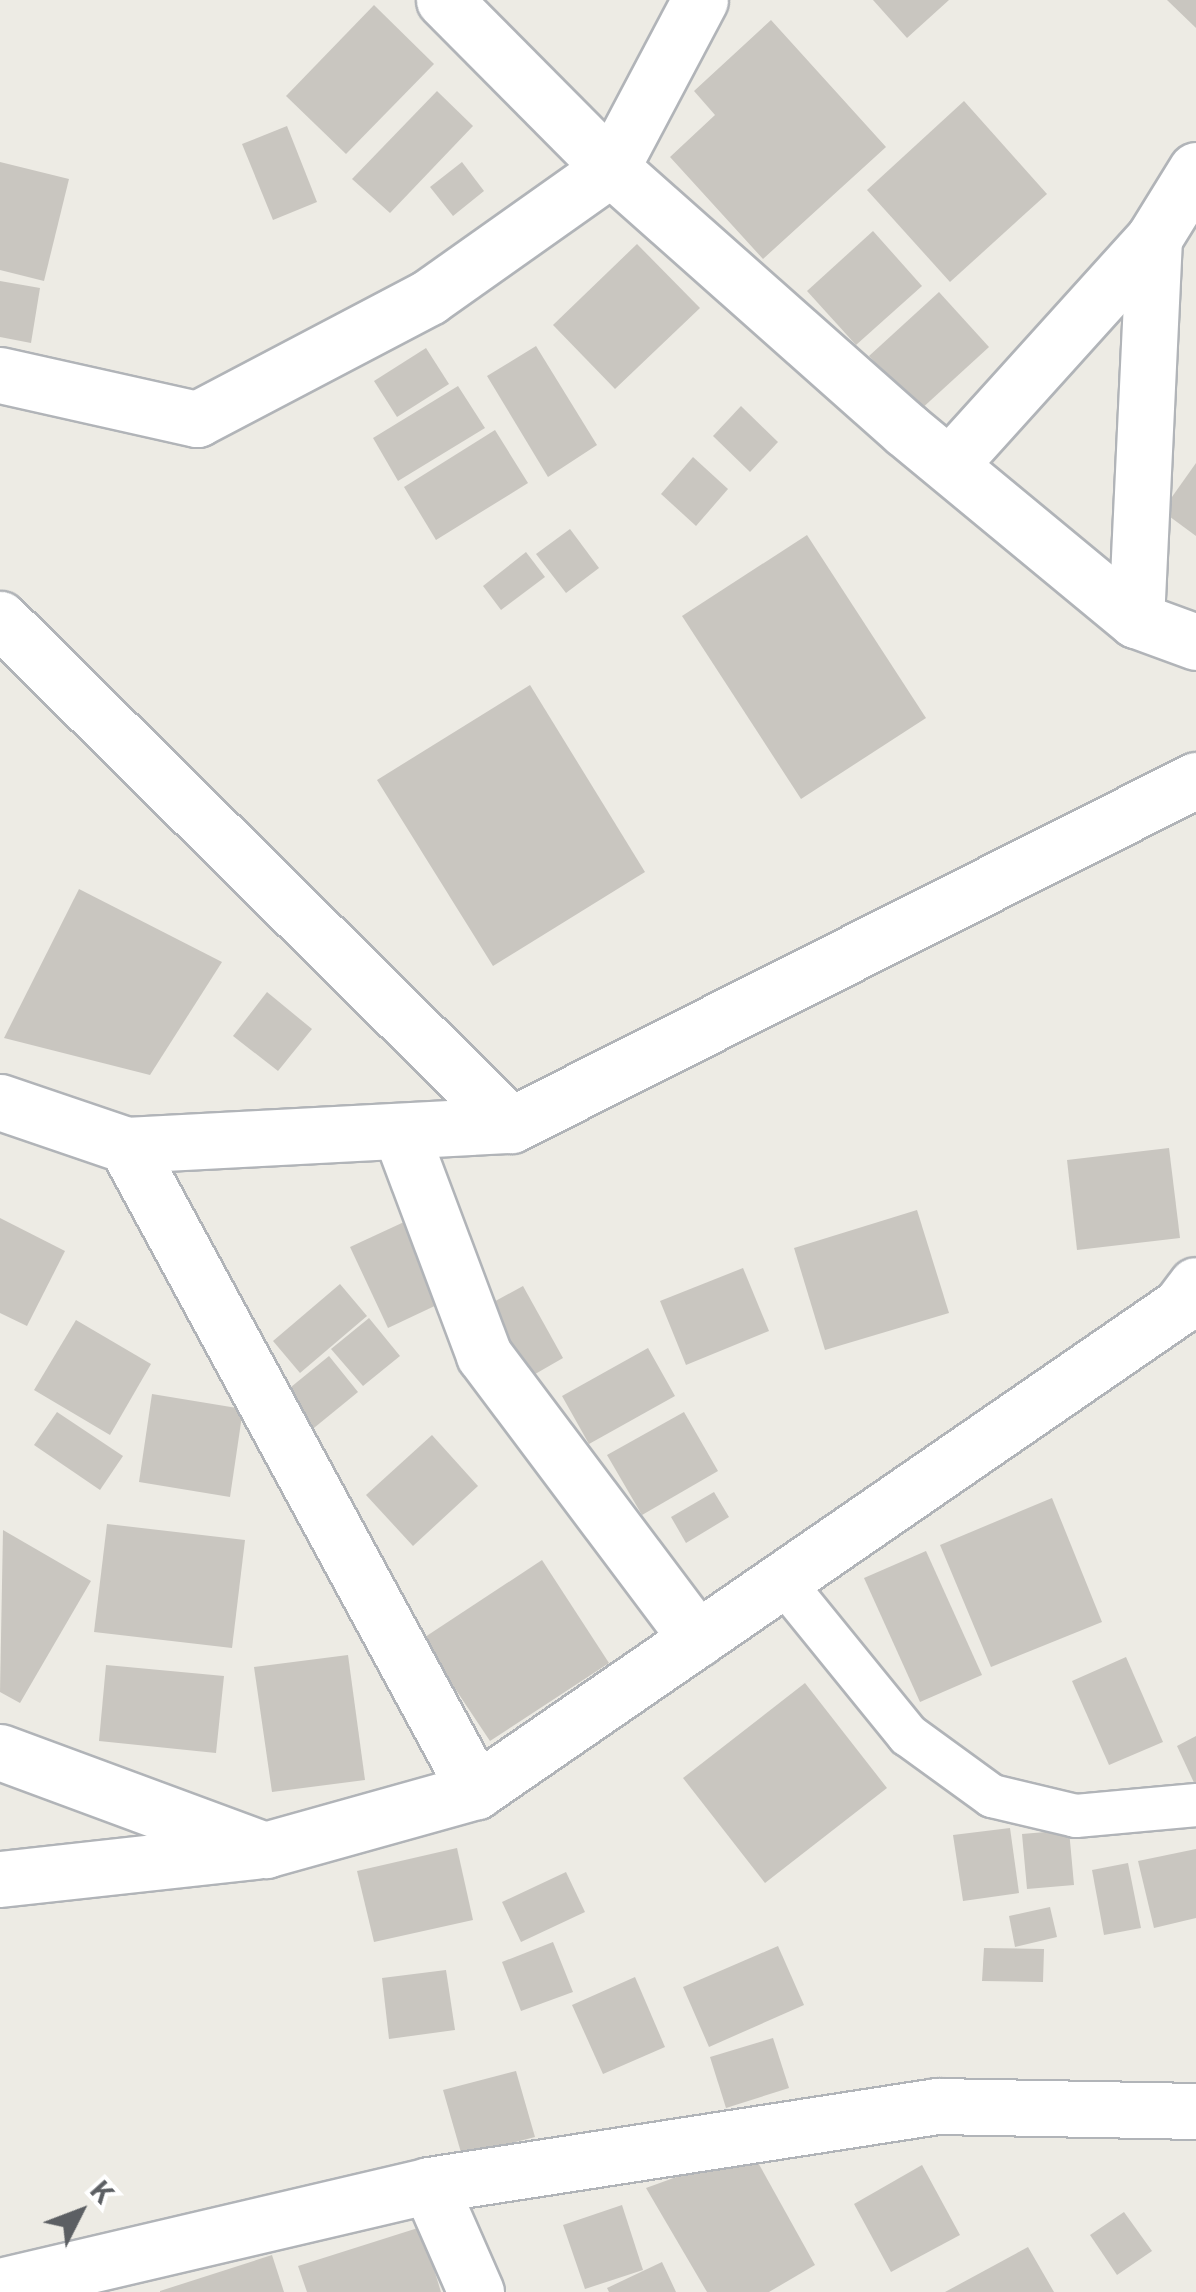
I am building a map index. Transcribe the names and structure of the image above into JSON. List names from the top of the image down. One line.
{"north":"top right"}
